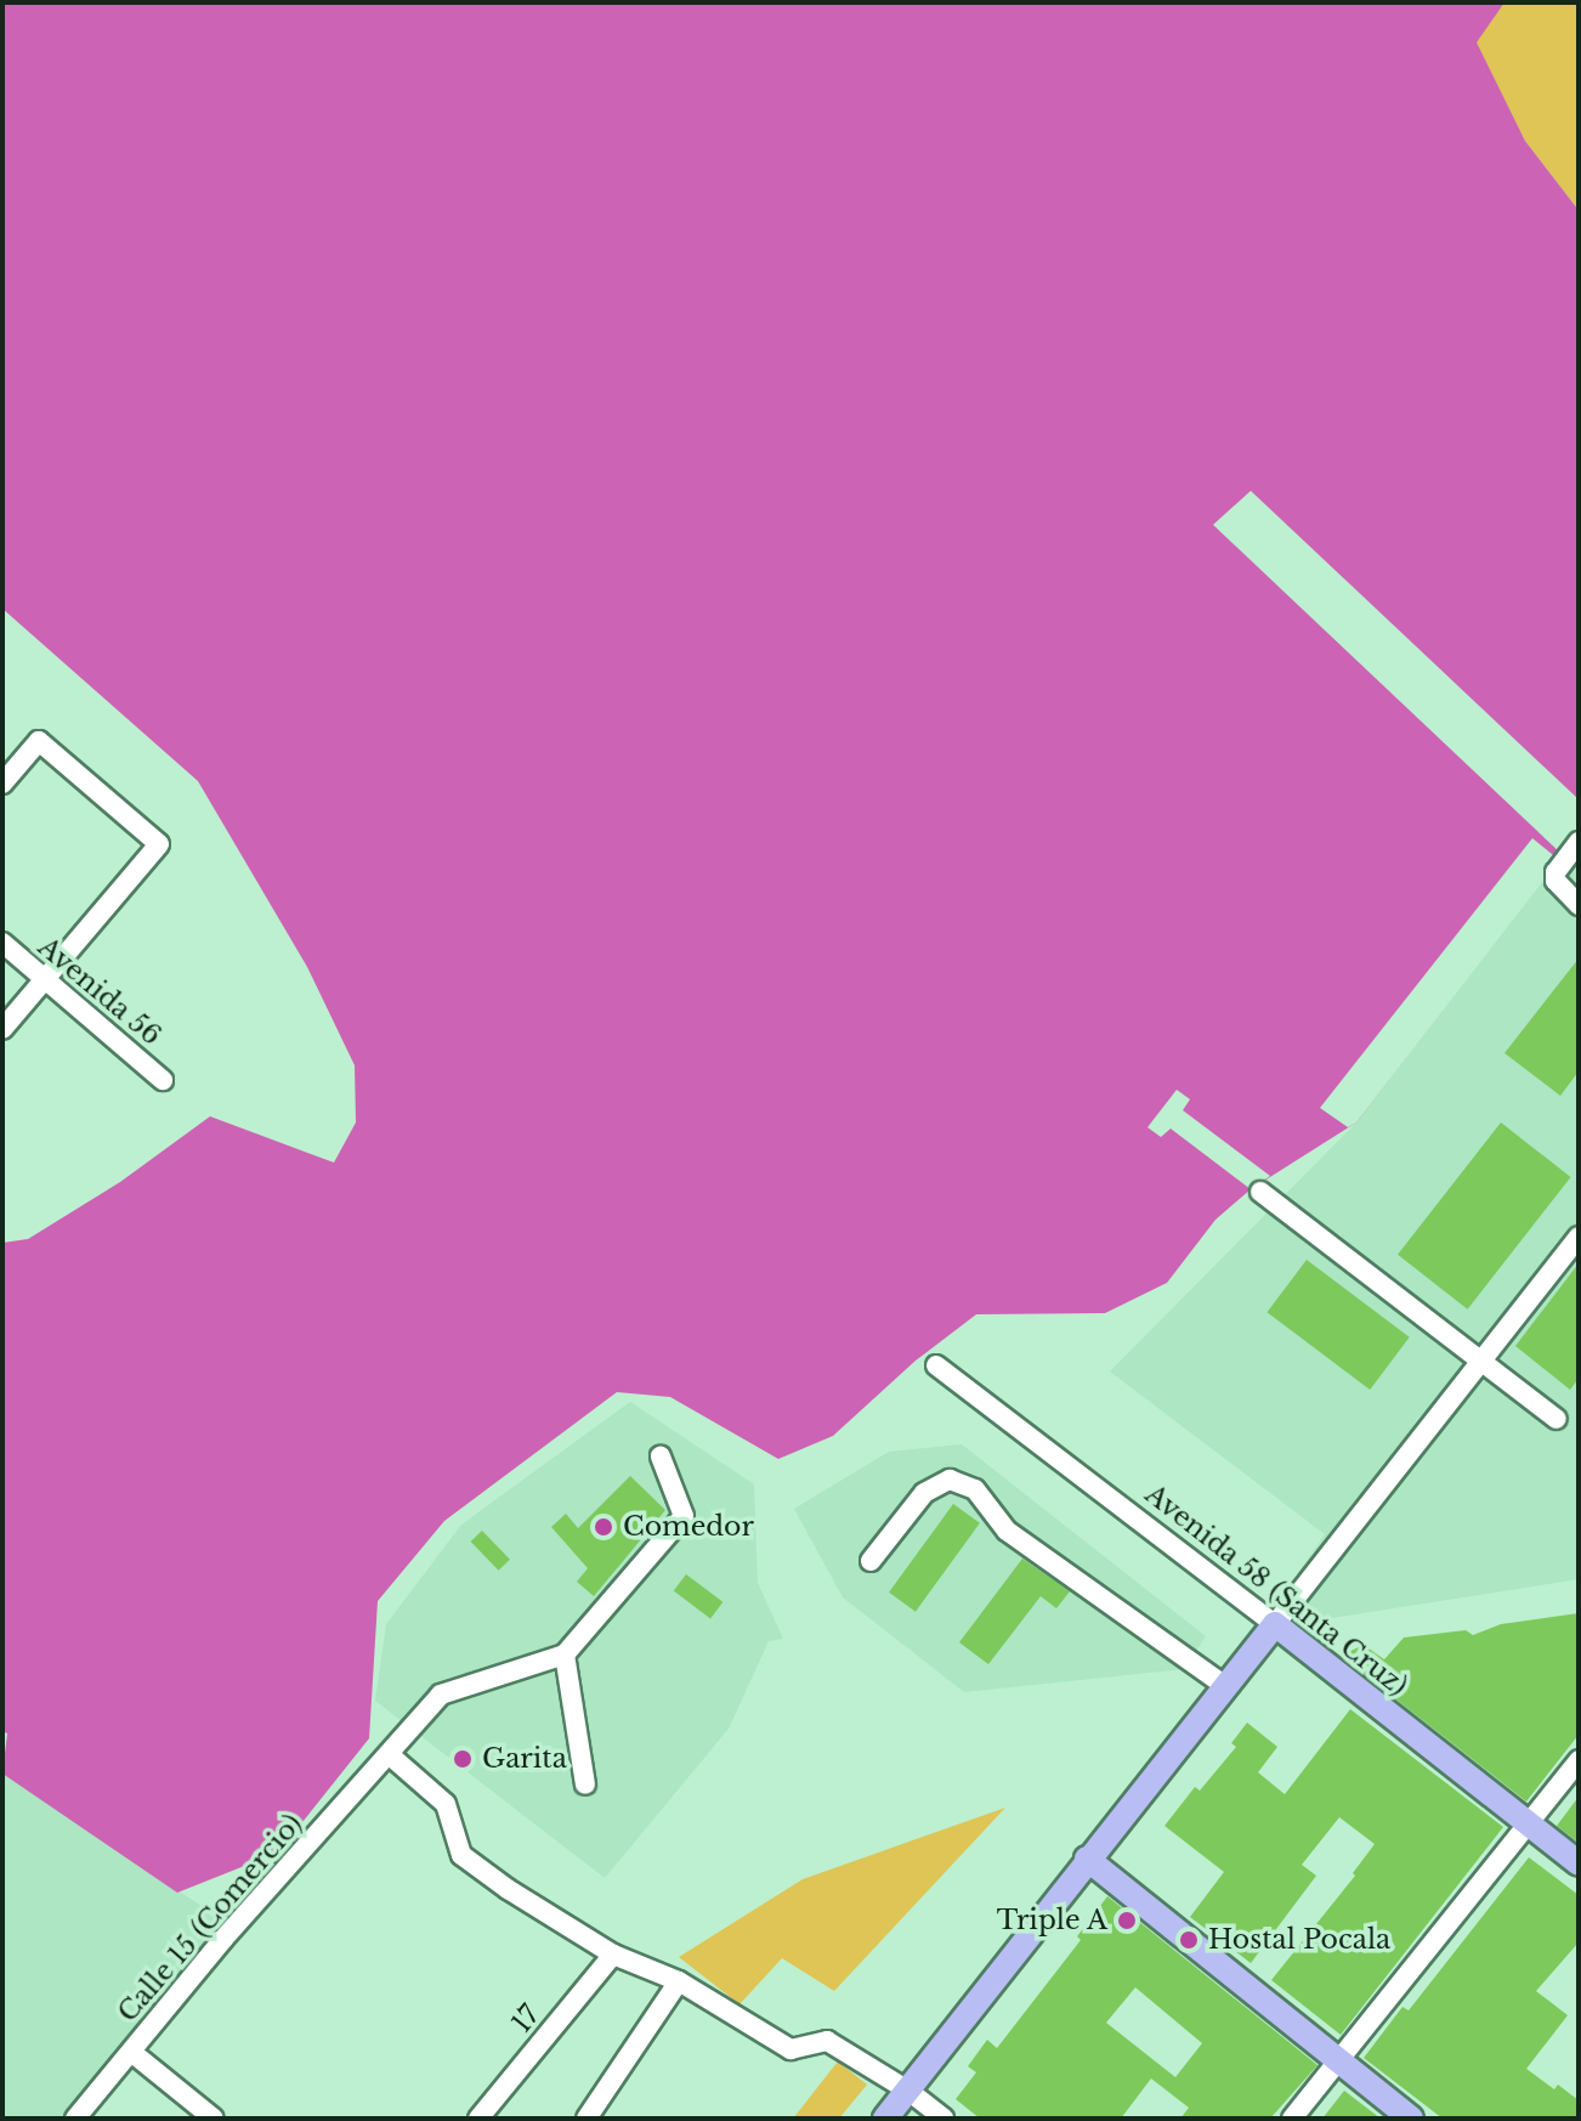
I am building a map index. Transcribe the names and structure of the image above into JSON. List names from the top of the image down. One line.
{"streets":{"main road":["Avenida 58 (Santa Cruz)"],"street":["Avenida 56","Calle 15 (Comercio)","17"]},"places":["Comedor","Garita","Triple A","Hostal Pocala"]}
